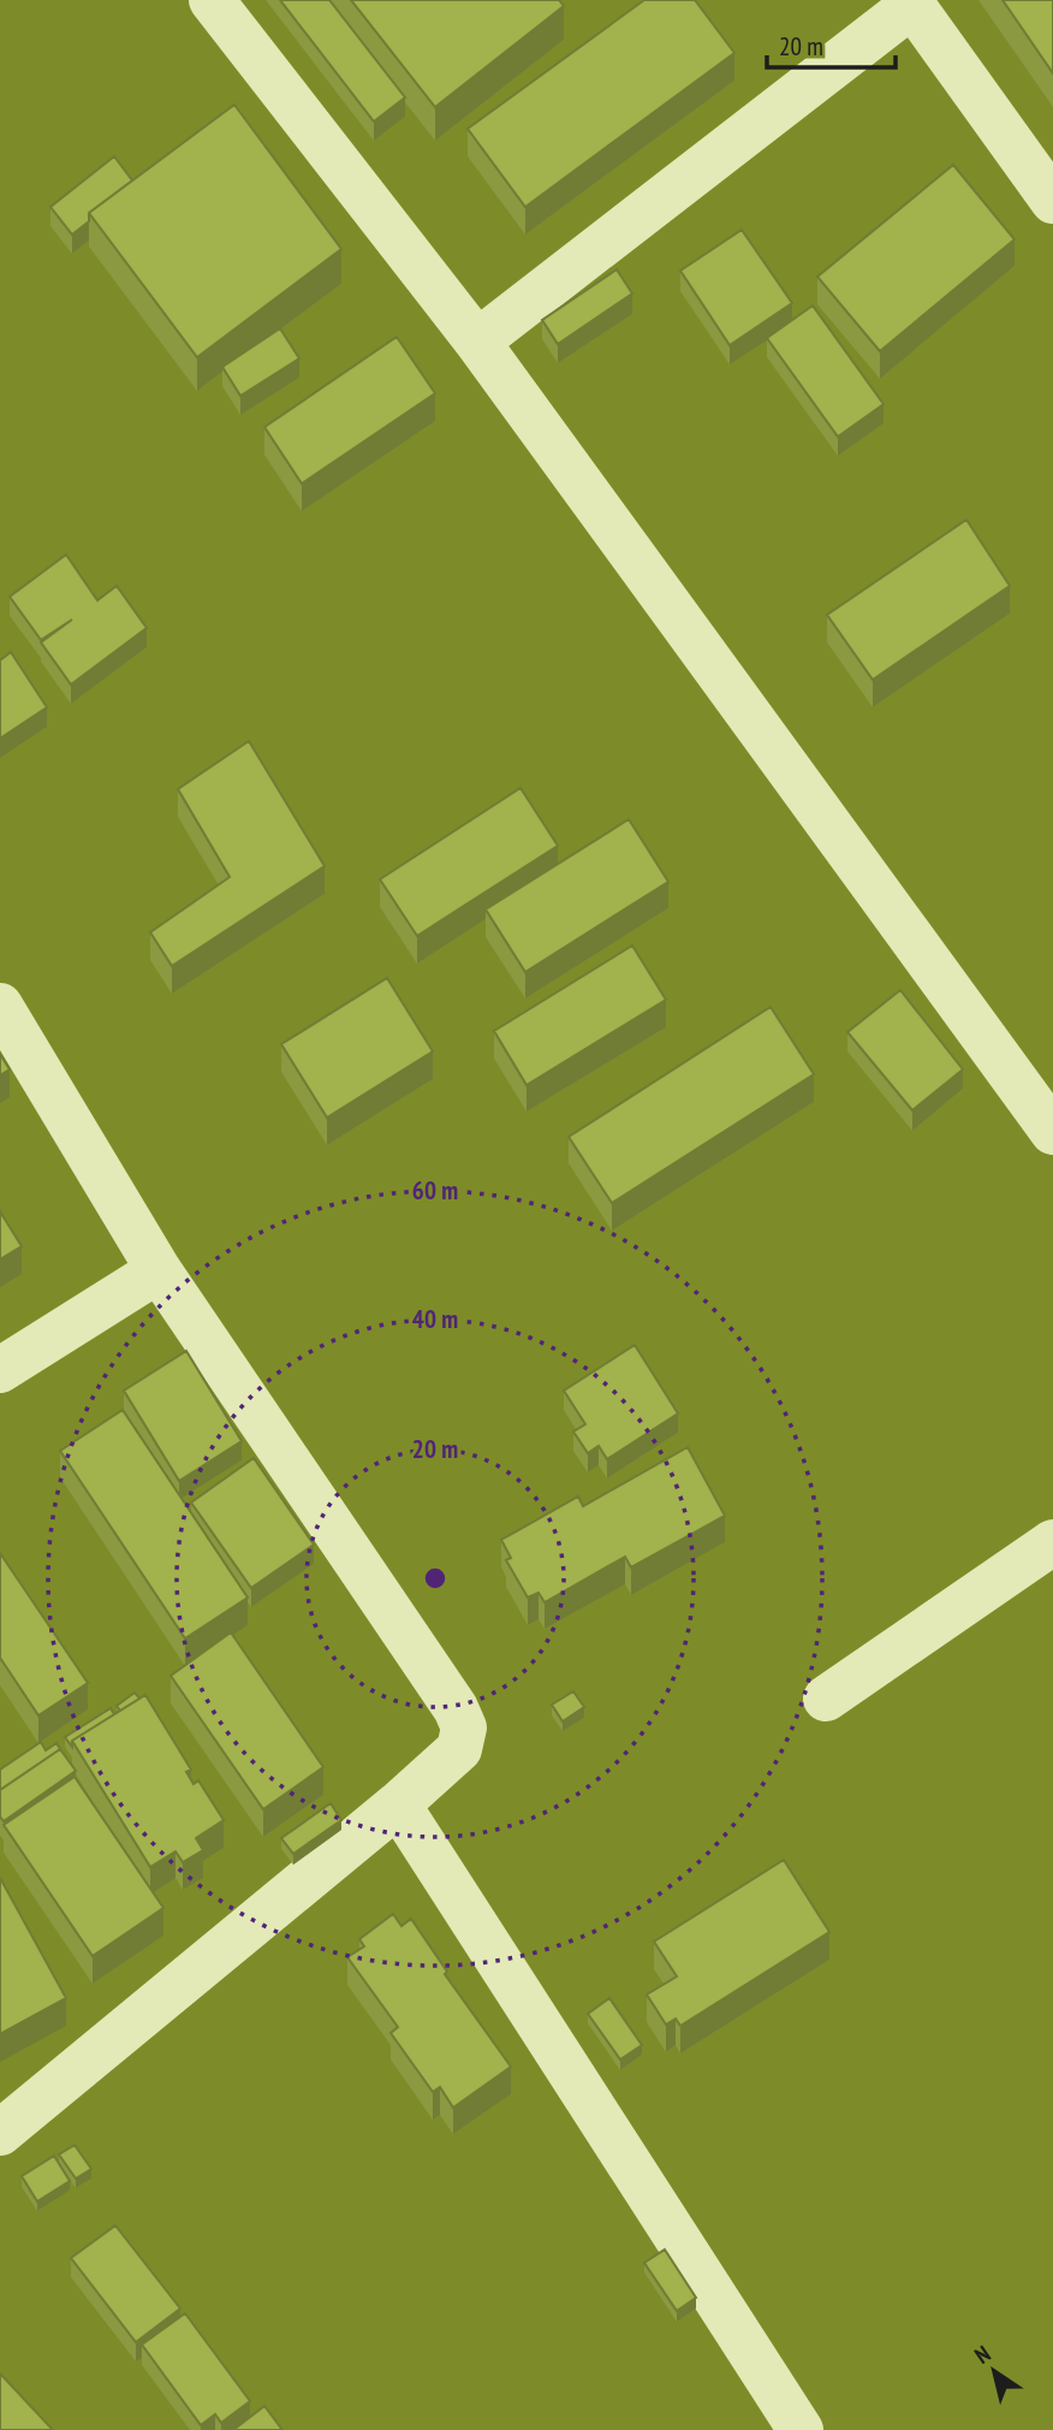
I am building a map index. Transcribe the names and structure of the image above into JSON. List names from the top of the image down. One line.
{"scale_bar":"20 m","north":"top left","rings":["60 m","40 m","20 m"]}
